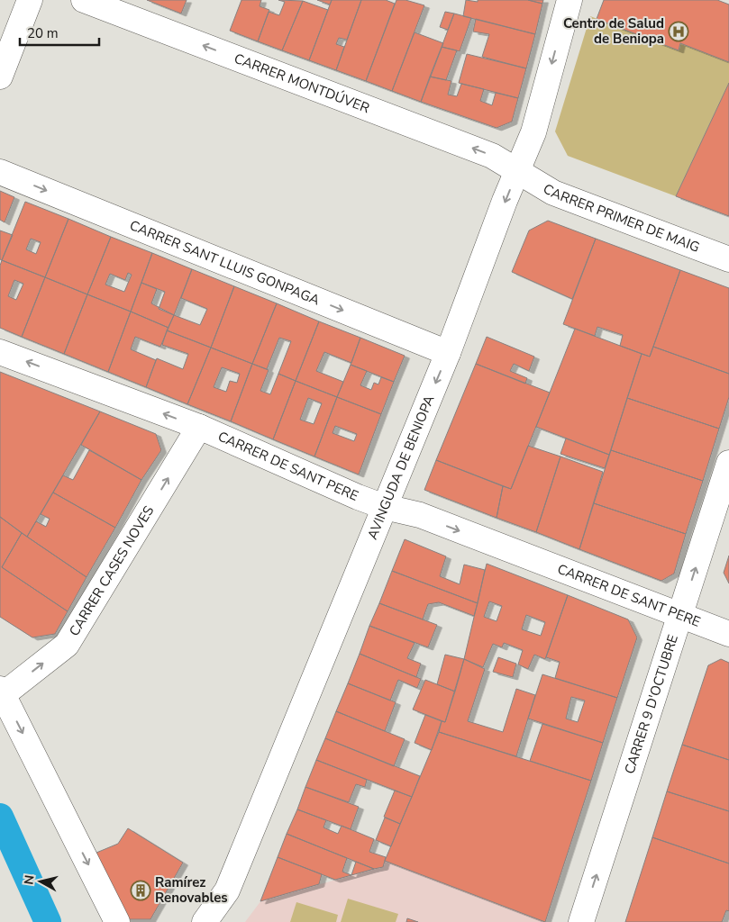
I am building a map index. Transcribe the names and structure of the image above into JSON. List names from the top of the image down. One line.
{"streets":{"street":["CARRER MONTDÚVER","CARRER PRIMER DE MAIG","CARRER SANT LLUIS GONPAGA","CARRER DE SANT PERE","AVINGUDA DE BENIOPA","CARRER CASES NOVES","CARRER 9 D'OCTUBRE"]},"crossings":[["CARRER MONTDÚVER","CARRER PRIMER DE MAIG"],["CARRER MONTDÚVER","AVINGUDA DE BENIOPA"],["CARRER PRIMER DE MAIG","AVINGUDA DE BENIOPA"],["CARRER SANT LLUIS GONPAGA","AVINGUDA DE BENIOPA"],["CARRER DE SANT PERE","AVINGUDA DE BENIOPA"],["CARRER DE SANT PERE","CARRER CASES NOVES"],["CARRER DE SANT PERE","CARRER 9 D'OCTUBRE"]],"one_way":["CARRER MONTDÚVER","CARRER SANT LLUIS GONPAGA","AVINGUDA DE BENIOPA","CARRER CASES NOVES","CARRER 9 D'OCTUBRE"],"places":{"hospital":["Centro de Salud de Beniopa"],"building":["Ramírez Renovables"]},"scale_bar":"20 m","north":"left"}
